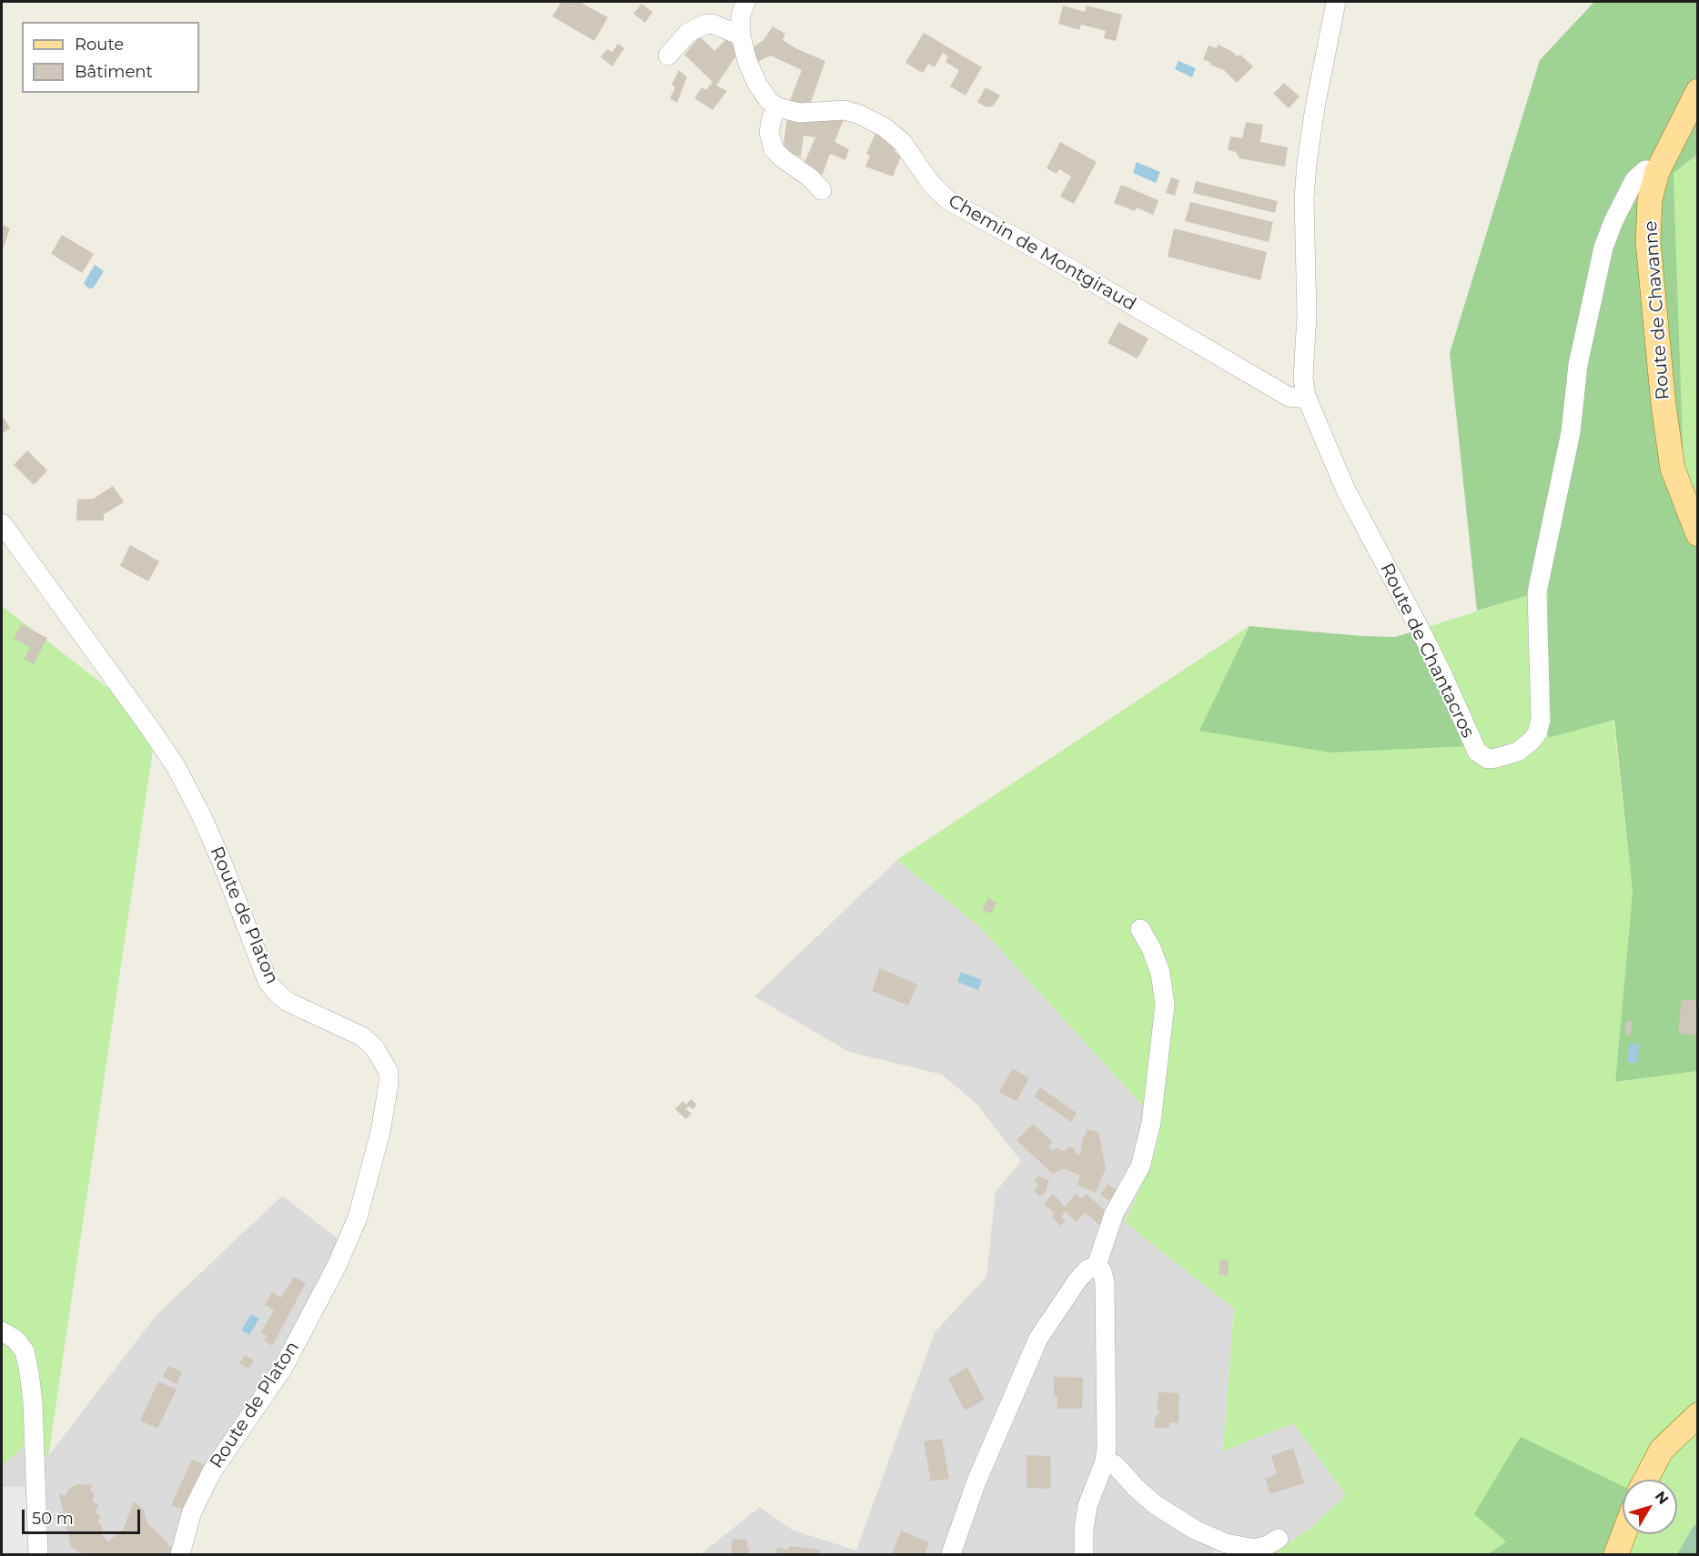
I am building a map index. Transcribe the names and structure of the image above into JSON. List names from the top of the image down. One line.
{"streets":{"main road":["Route de Chavanne"],"street":["Chemin de Montgiraud","Route de Chantacros","Route de Platon"]},"crossings":[["Chemin de Montgiraud","Route de Chantacros"],["Route de Chavanne","Route de Chantacros"]],"legend":["Route","Bâtiment"],"scale_bar":"50 m","north":"top right"}
